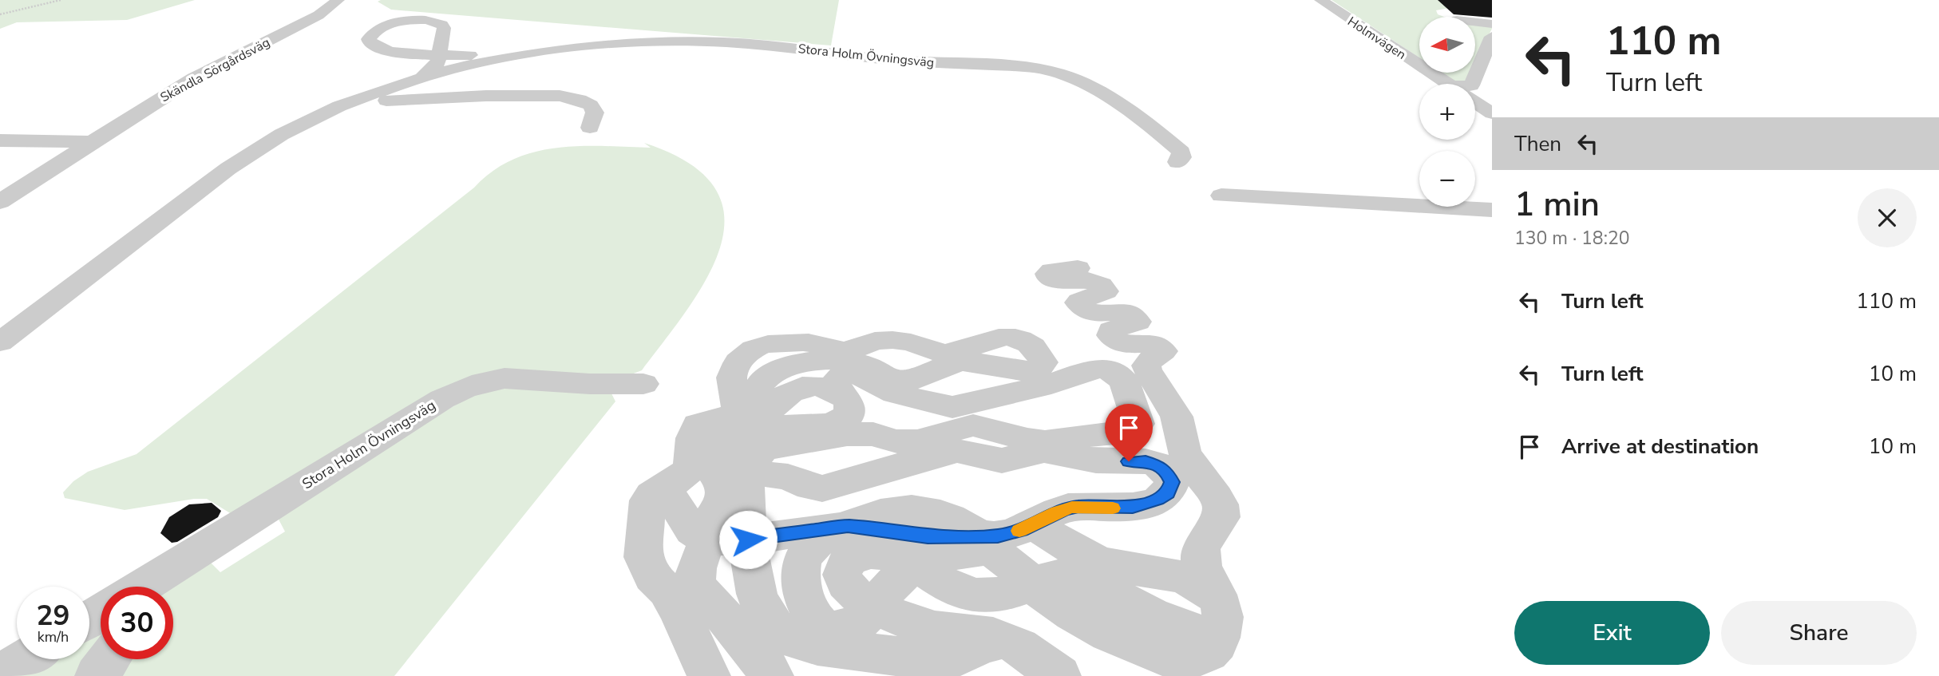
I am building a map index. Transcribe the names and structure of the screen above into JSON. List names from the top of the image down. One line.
{"streets":{"street":["Holmvägen","Stora Holm Övningsväg","Skändla Sörgårdsväg"]},"north":"left","page":{"turn":["110 m","Turn left"],"map_buttons":["+","−"],"then":"Then","heading":["1 min","130 m · 18:20"],"list":[{"name":"Turn left","value":"110 m"},{"name":"Turn left","value":"10 m"},{"name":"Arrive at destination","value":"10 m"}],"speed":"29 km/h","limit":"30","buttons":["Exit","Share"]}}
